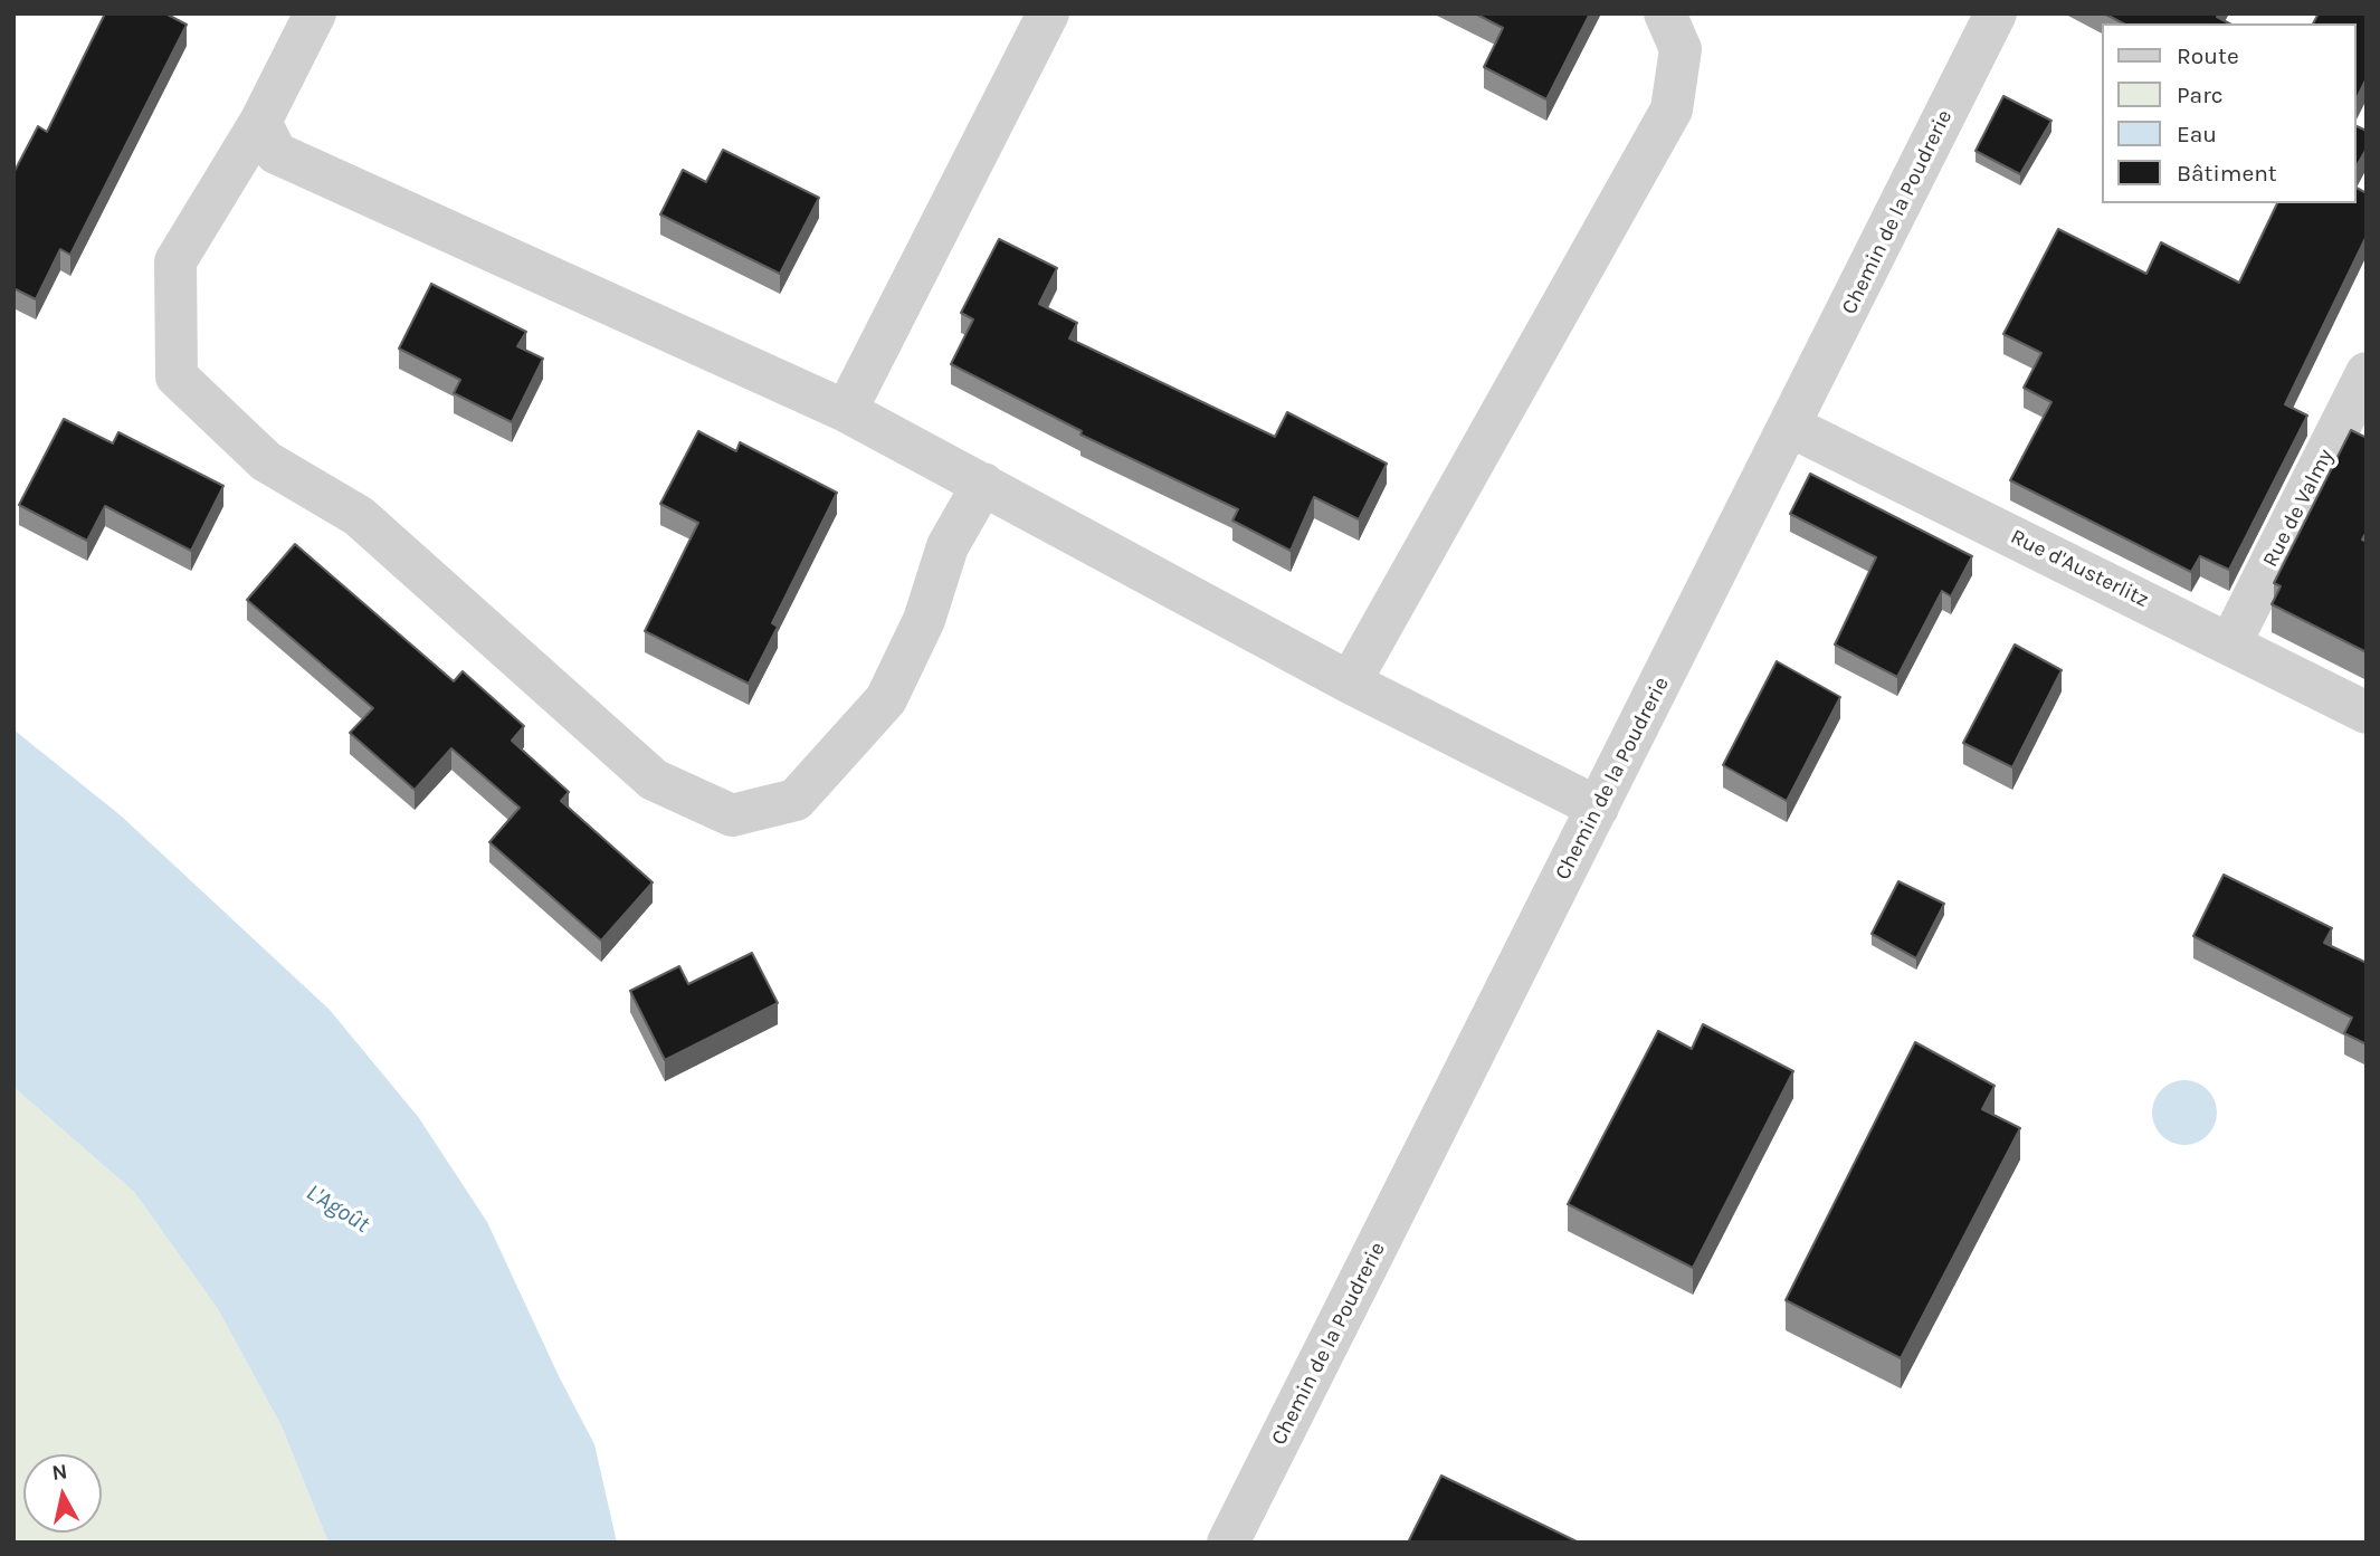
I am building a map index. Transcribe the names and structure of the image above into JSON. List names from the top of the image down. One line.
{"streets":{"street":["Chemin de la Poudrerie","Rue de Valmy","Rue d'Austerlitz"]},"crossings":[["Chemin de la Poudrerie","Rue d'Austerlitz"],["Rue de Valmy","Rue d'Austerlitz"]],"water":["L'Agoût"],"legend":["Route","Parc","Eau","Bâtiment"],"north":"top"}
